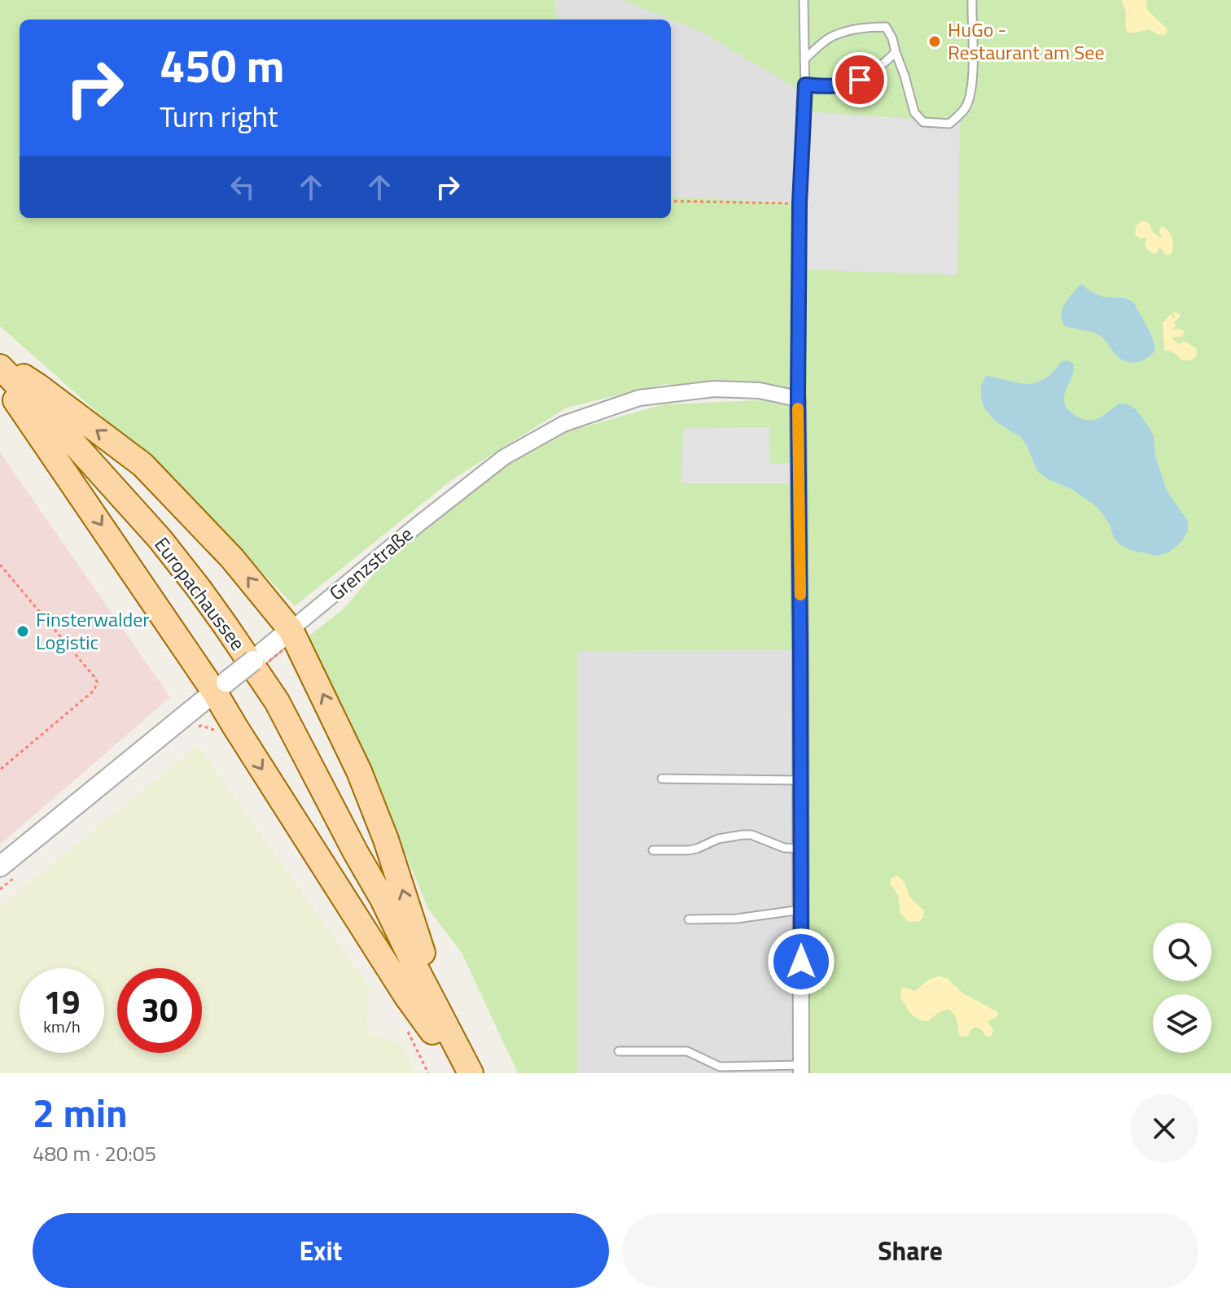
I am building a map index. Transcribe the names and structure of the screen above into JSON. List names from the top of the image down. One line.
{"streets":{"main road":["Europachaussee"],"street":["Grenzstraße"]},"places":["HuGo - Restaurant am See","Finsterwalder Logistic"],"page":{"turn":["450 m","Turn right"],"speed":"19 km/h","limit":"30","heading":["2 min","480 m · 20:05"],"buttons":["Exit","Share"]}}
